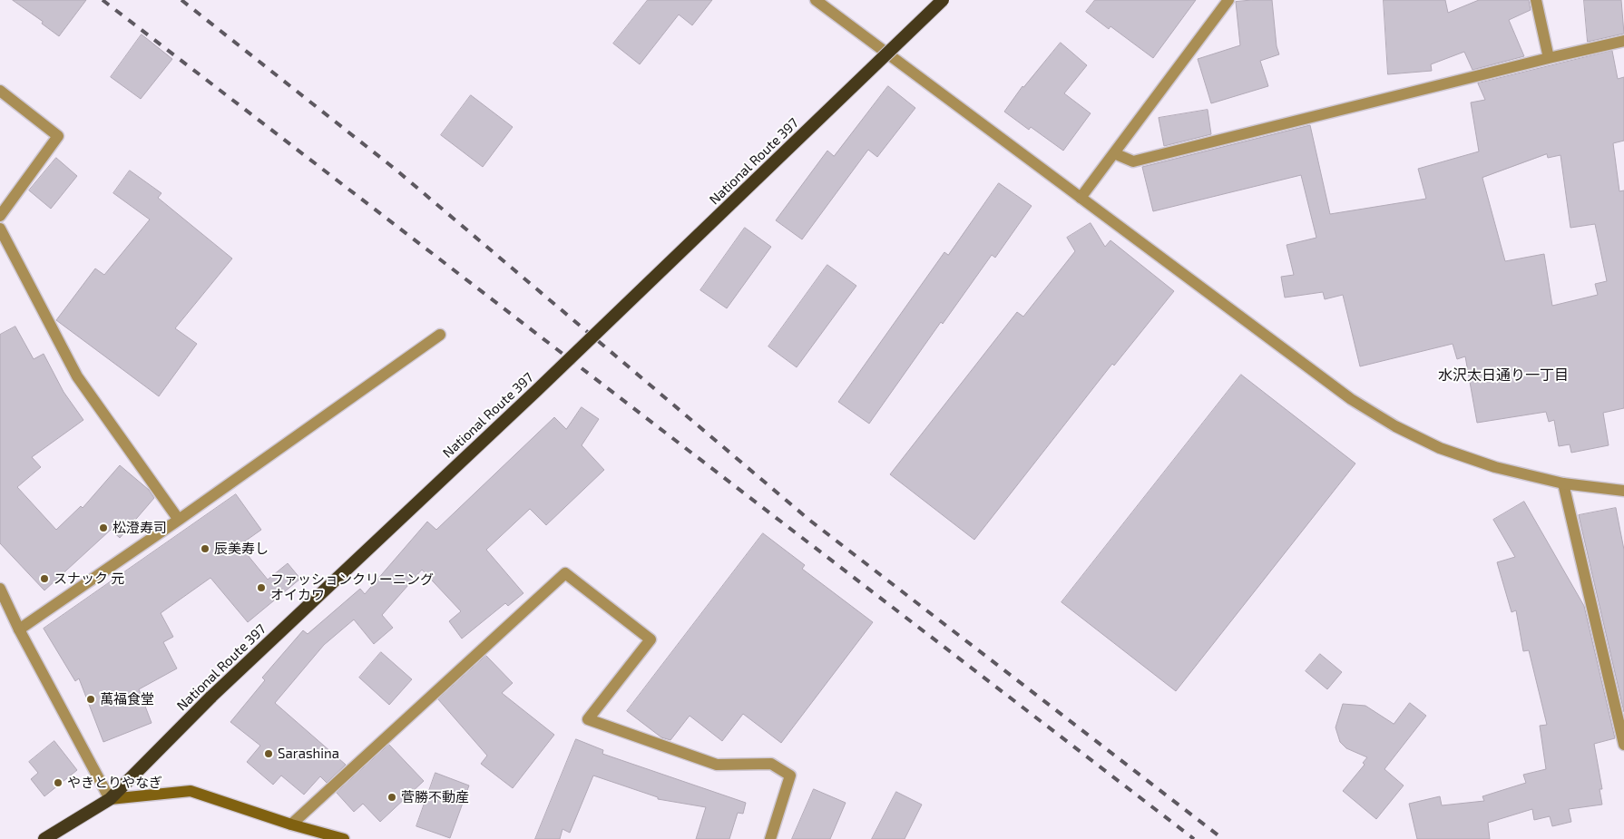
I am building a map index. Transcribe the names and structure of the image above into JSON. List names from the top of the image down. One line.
{"streets":{"highway":["National Route 397"]},"districts":["水沢太日通り一丁目"],"places":["松澄寿司","辰美寿し","スナック 元","ファッションクリーニング オイカワ","萬福食堂","Sarashina","やきとりやなぎ","菅勝不動産"]}
